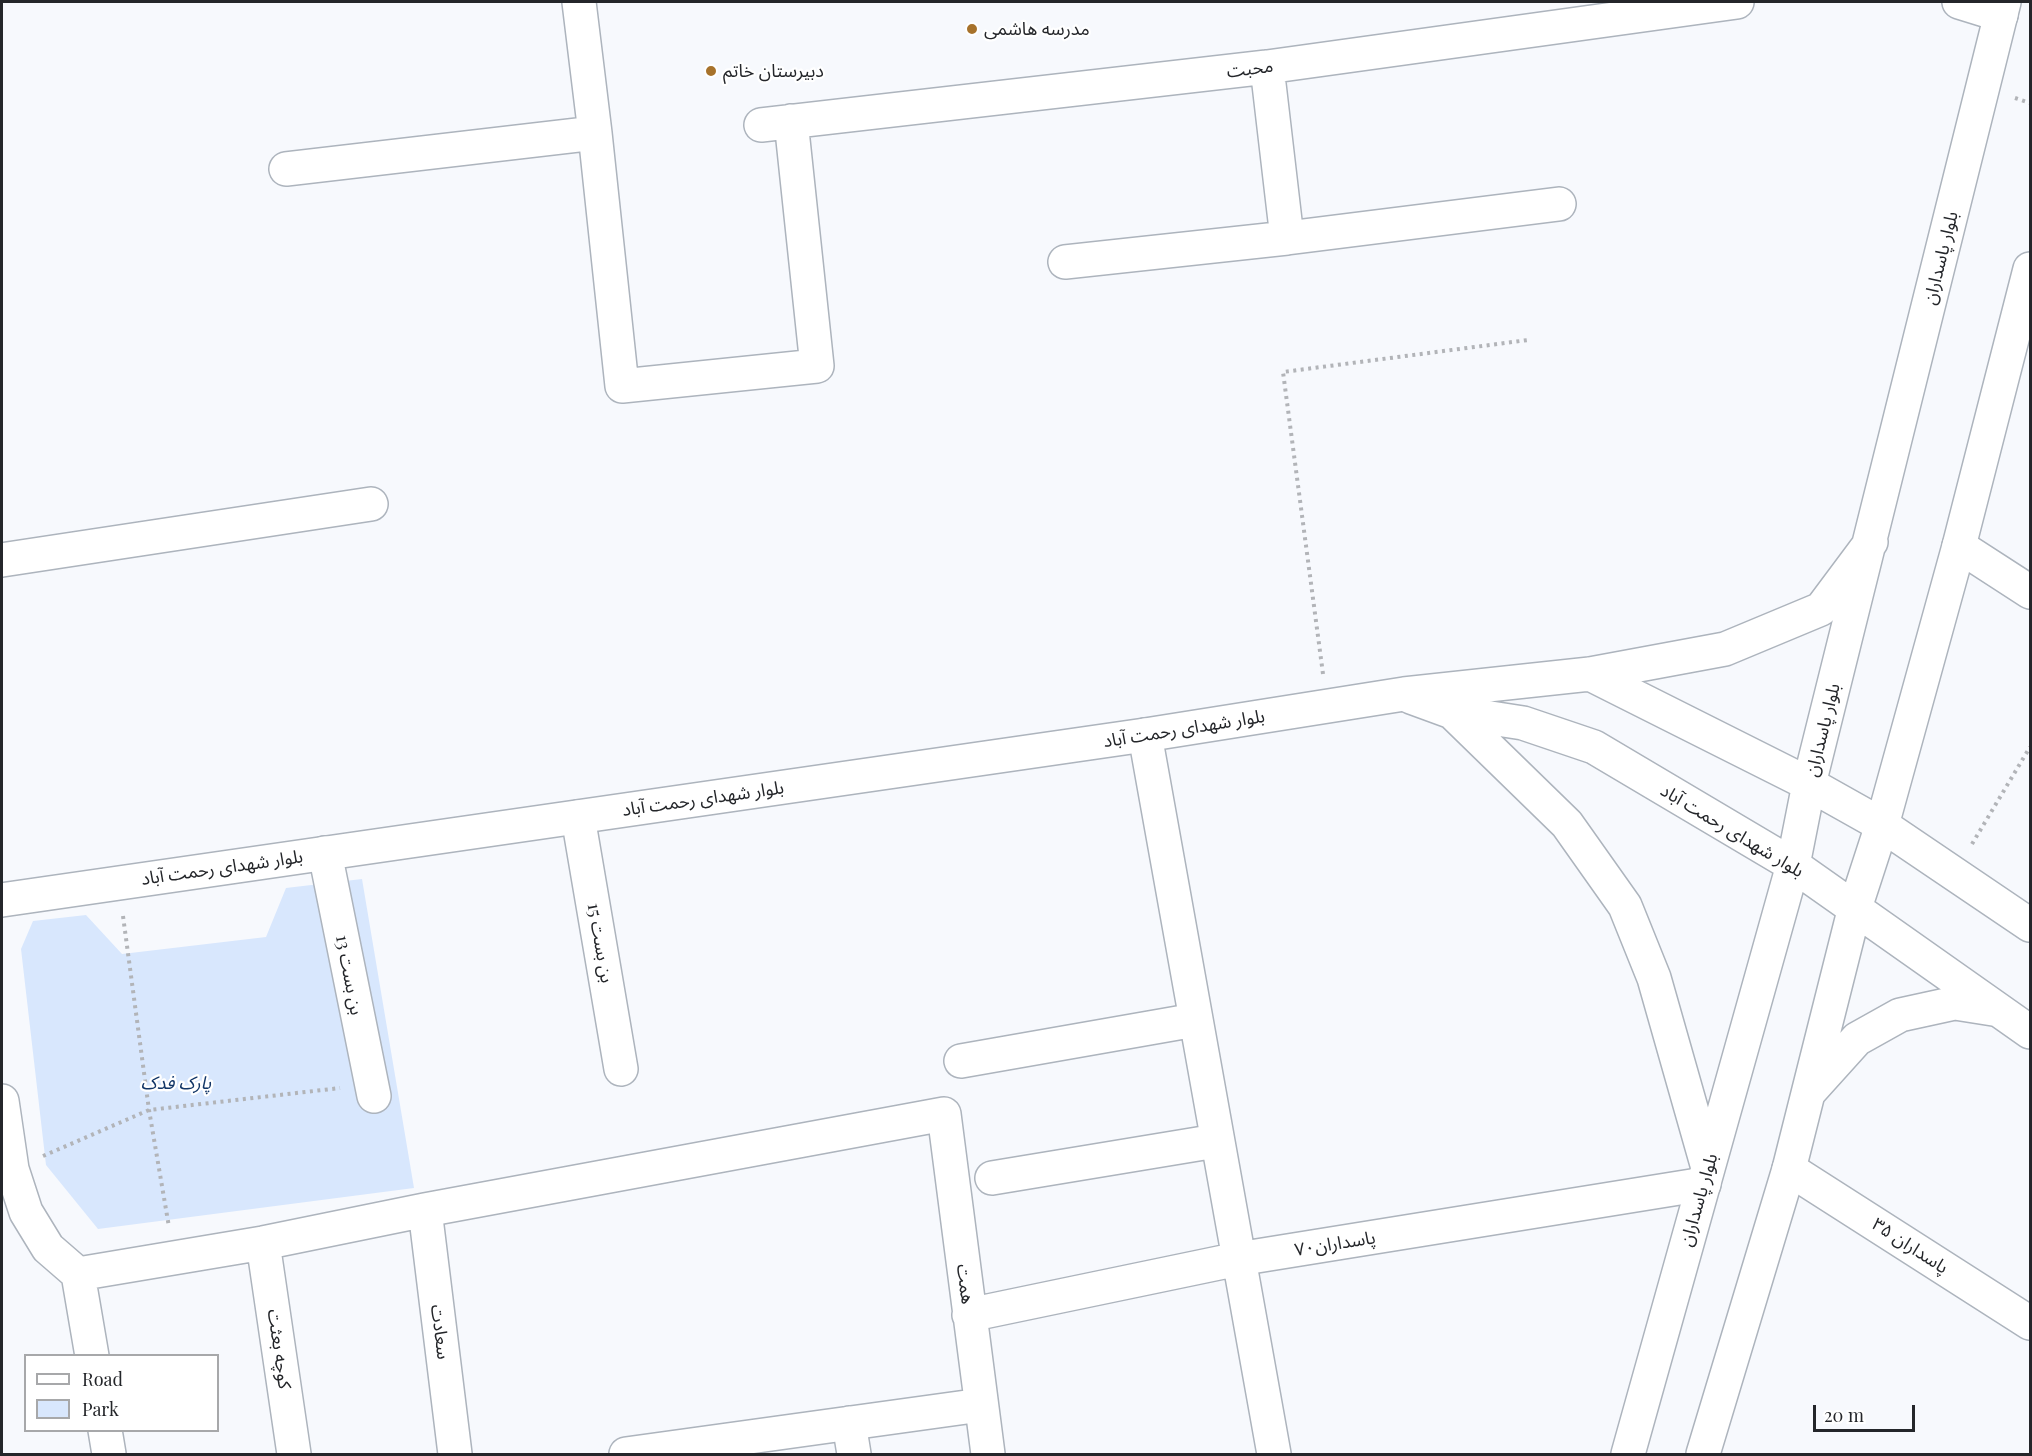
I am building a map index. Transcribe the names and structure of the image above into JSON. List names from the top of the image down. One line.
{"streets":{"street":["محبت","بلوار پاسداران","بلوار شهدای رحمت آباد","بن بست 15","بن بست 13","پاسداران۷۰","پاسداران ۳۵","همت","سعادت","کوچه بعثت"]},"crossings":[["بلوار پاسداران","بلوار شهدای رحمت آباد"],["بلوار پاسداران","پاسداران۷۰"],["بلوار شهدای رحمت آباد","بن بست 15"],["بلوار شهدای رحمت آباد","بن بست 13"],["پاسداران۷۰","همت"],["همت","سعادت"]],"parks":["پارک فدک"],"places":["مدرسه هاشمی","دبیرستان خاتم"],"legend":["Road","Park"],"scale_bar":"20 m"}
